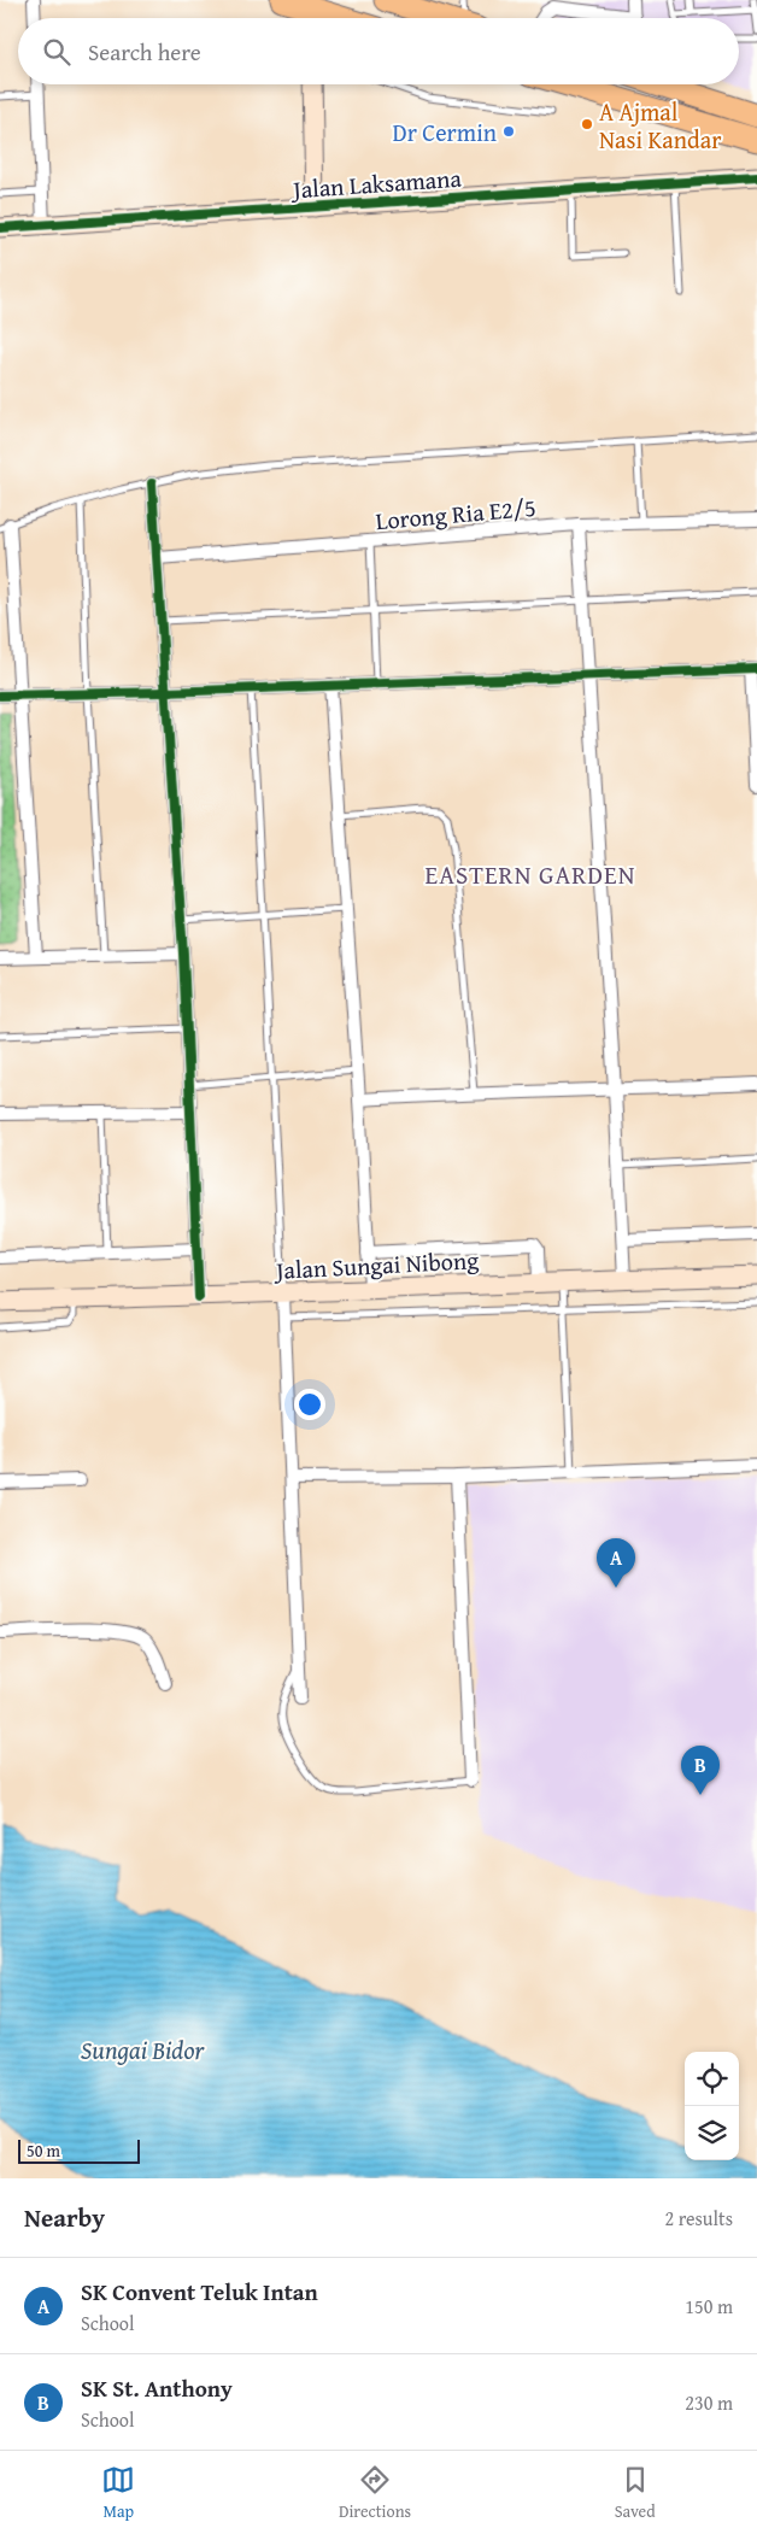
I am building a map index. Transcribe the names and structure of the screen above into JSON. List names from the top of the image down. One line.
{"streets":{"street":["Jalan Laksamana","Lorong Ria E2/5","Jalan Sungai Nibong"]},"districts":["EASTERN GARDEN"],"water":["Sungai Bidor"],"places":["A Ajmal Nasi Kandar","Dr Cermin"],"scale_bar":"50 m","page":{"search":"Search here","pins":["A","B"],"scale":"50 m","heading":["Nearby","2 results"],"list":[{"mark":"A","name":"SK Convent Teluk Intan","note":"School","value":"150 m"},{"mark":"B","name":"SK St. Anthony","note":"School","value":"230 m"}],"nav":["Map","Directions","Saved"]}}
